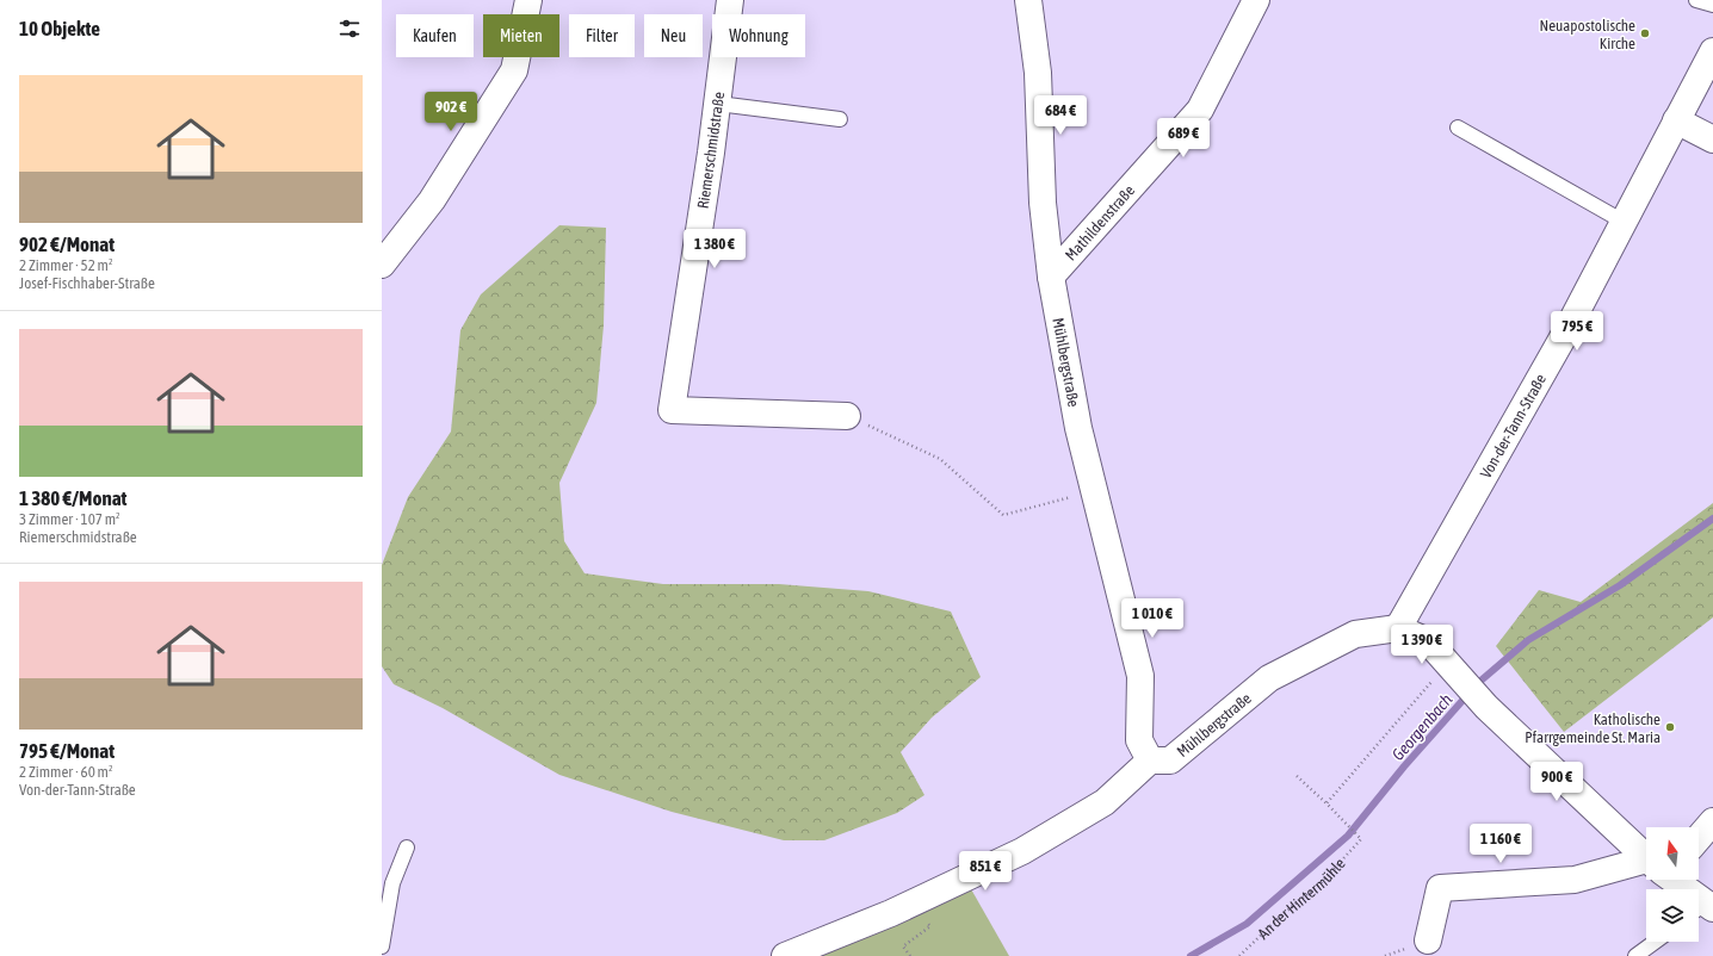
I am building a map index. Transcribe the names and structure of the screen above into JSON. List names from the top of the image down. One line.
{"streets":{"street":["Riemerschmidstraße","Mathildenstraße","Mühlbergstraße","Von-der-Tann-Straße"],"path":["An der Hintermühle"]},"crossings":[["Mathildenstraße","Mühlbergstraße"],["Mühlbergstraße","Von-der-Tann-Straße"]],"water":["Georgenbach"],"places":["Neuapostolische Kirche","Katholische Pfarrgemeinde St. Maria"],"north":"top","page":{"heading":"10 Objekte","chip":["Kaufen","Mieten","Filter","Neu","Wohnung"],"list":[{"name":"902 €/Monat","note":"2 Zimmer · 52 m² · Josef-Fischhaber-Straße"},{"name":"1 380 €/Monat","note":"3 Zimmer · 107 m² · Riemerschmidstraße"},{"name":"795 €/Monat","note":"2 Zimmer · 60 m² · Von-der-Tann-Straße"}],"price":["902 €","684 €","689 €","1 380 €","795 €","1 010 €","1 390 €","900 €","1 160 €","851 €"]}}
